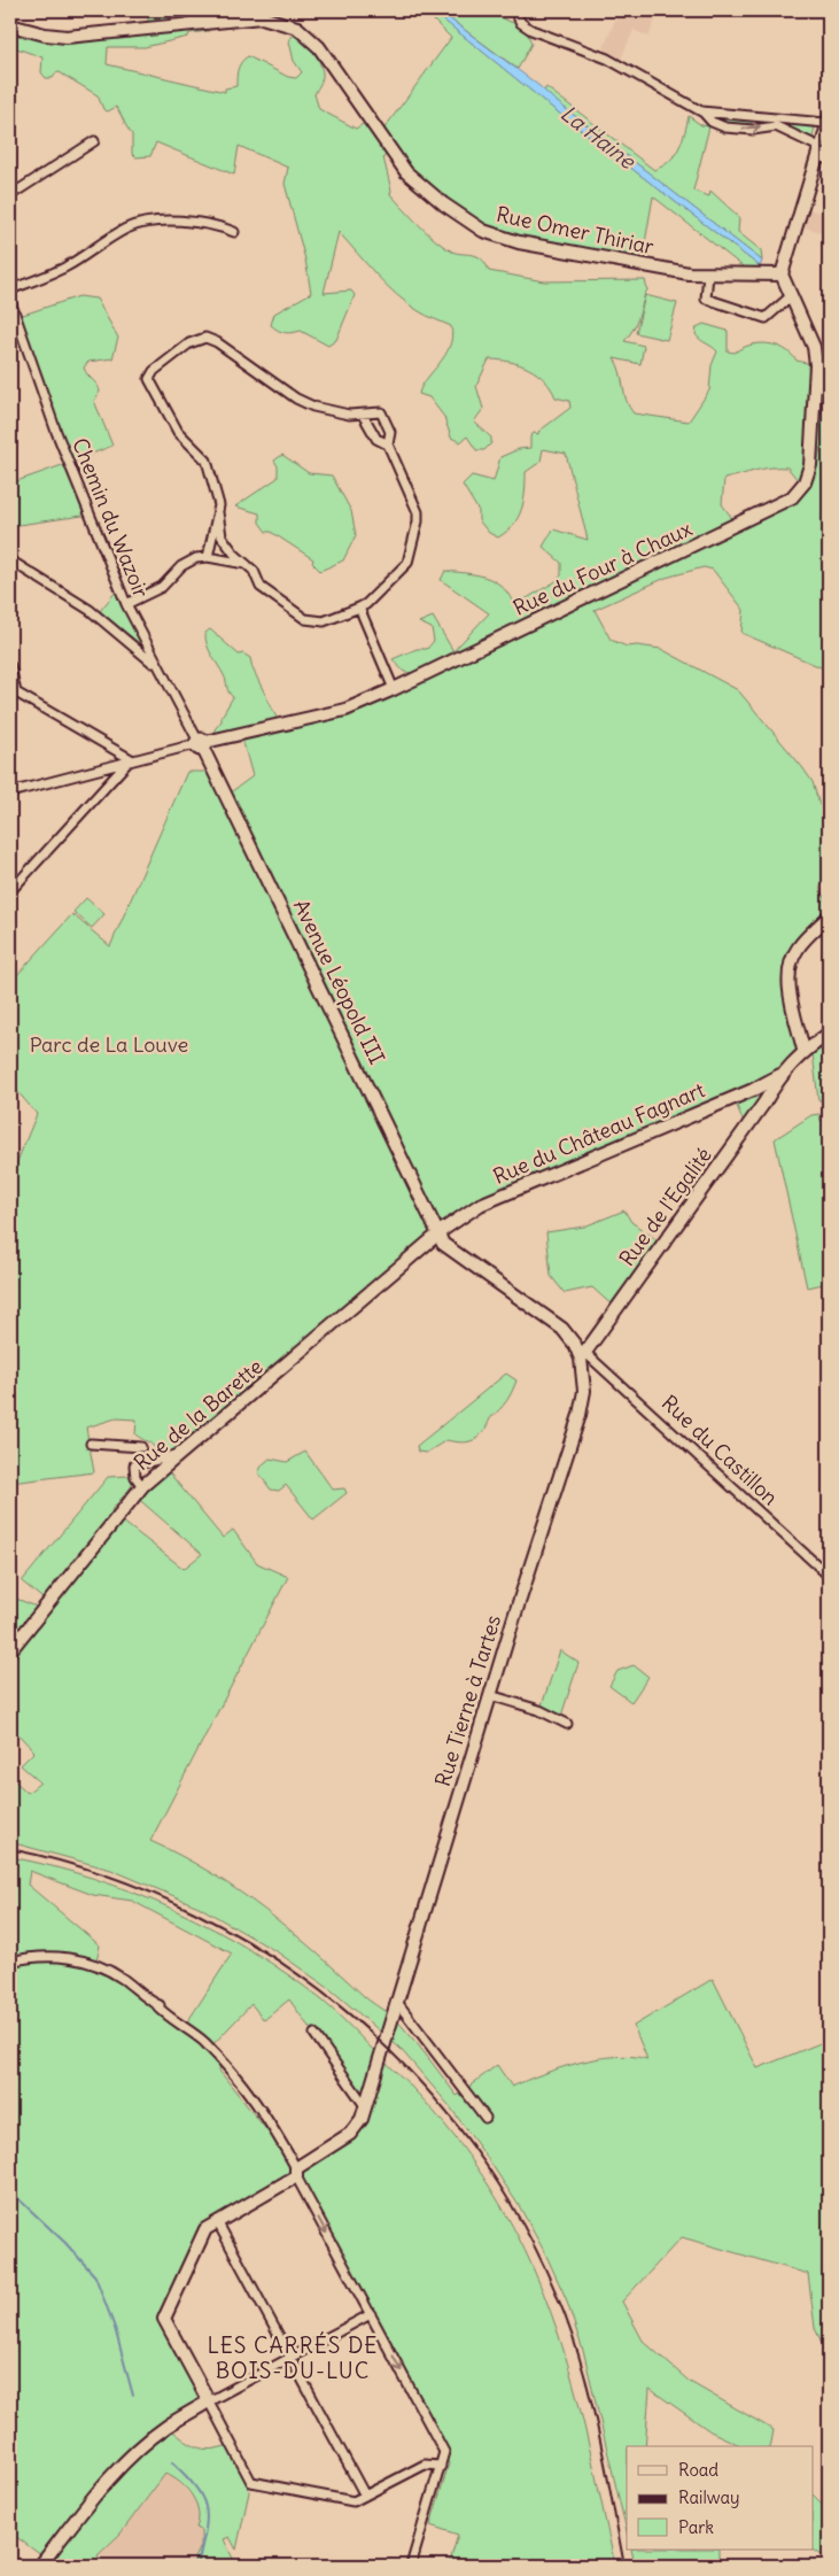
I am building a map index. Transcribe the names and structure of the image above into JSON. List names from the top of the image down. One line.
{"streets":{"street":["Rue Omer Thiriar","Chemin du Wazoir","Rue du Four à Chaux","Avenue Léopold III","Rue du Château Fagnart","Rue de l'Egalité","Rue de la Barette","Rue du Castillon","Rue Tierne à Tartes"]},"crossings":[["Rue Omer Thiriar","Rue du Four à Chaux"],["Chemin du Wazoir","Rue du Four à Chaux"],["Chemin du Wazoir","Avenue Léopold III"],["Rue du Four à Chaux","Avenue Léopold III"],["Avenue Léopold III","Rue du Château Fagnart"],["Avenue Léopold III","Rue de la Barette"],["Avenue Léopold III","Rue du Castillon"],["Rue du Château Fagnart","Rue de l'Egalité"],["Rue du Château Fagnart","Rue de la Barette"],["Rue du Château Fagnart","Rue du Castillon"],["Rue de l'Egalité","Rue du Castillon"],["Rue de l'Egalité","Rue Tierne à Tartes"],["Rue de la Barette","Rue du Castillon"],["Rue du Castillon","Rue Tierne à Tartes"]],"districts":["LES CARRÉS DE BOIS-DU-LUC"],"water":["La Haine"],"parks":["Parc de La Louve"],"legend":["Road","Railway","Park"]}
